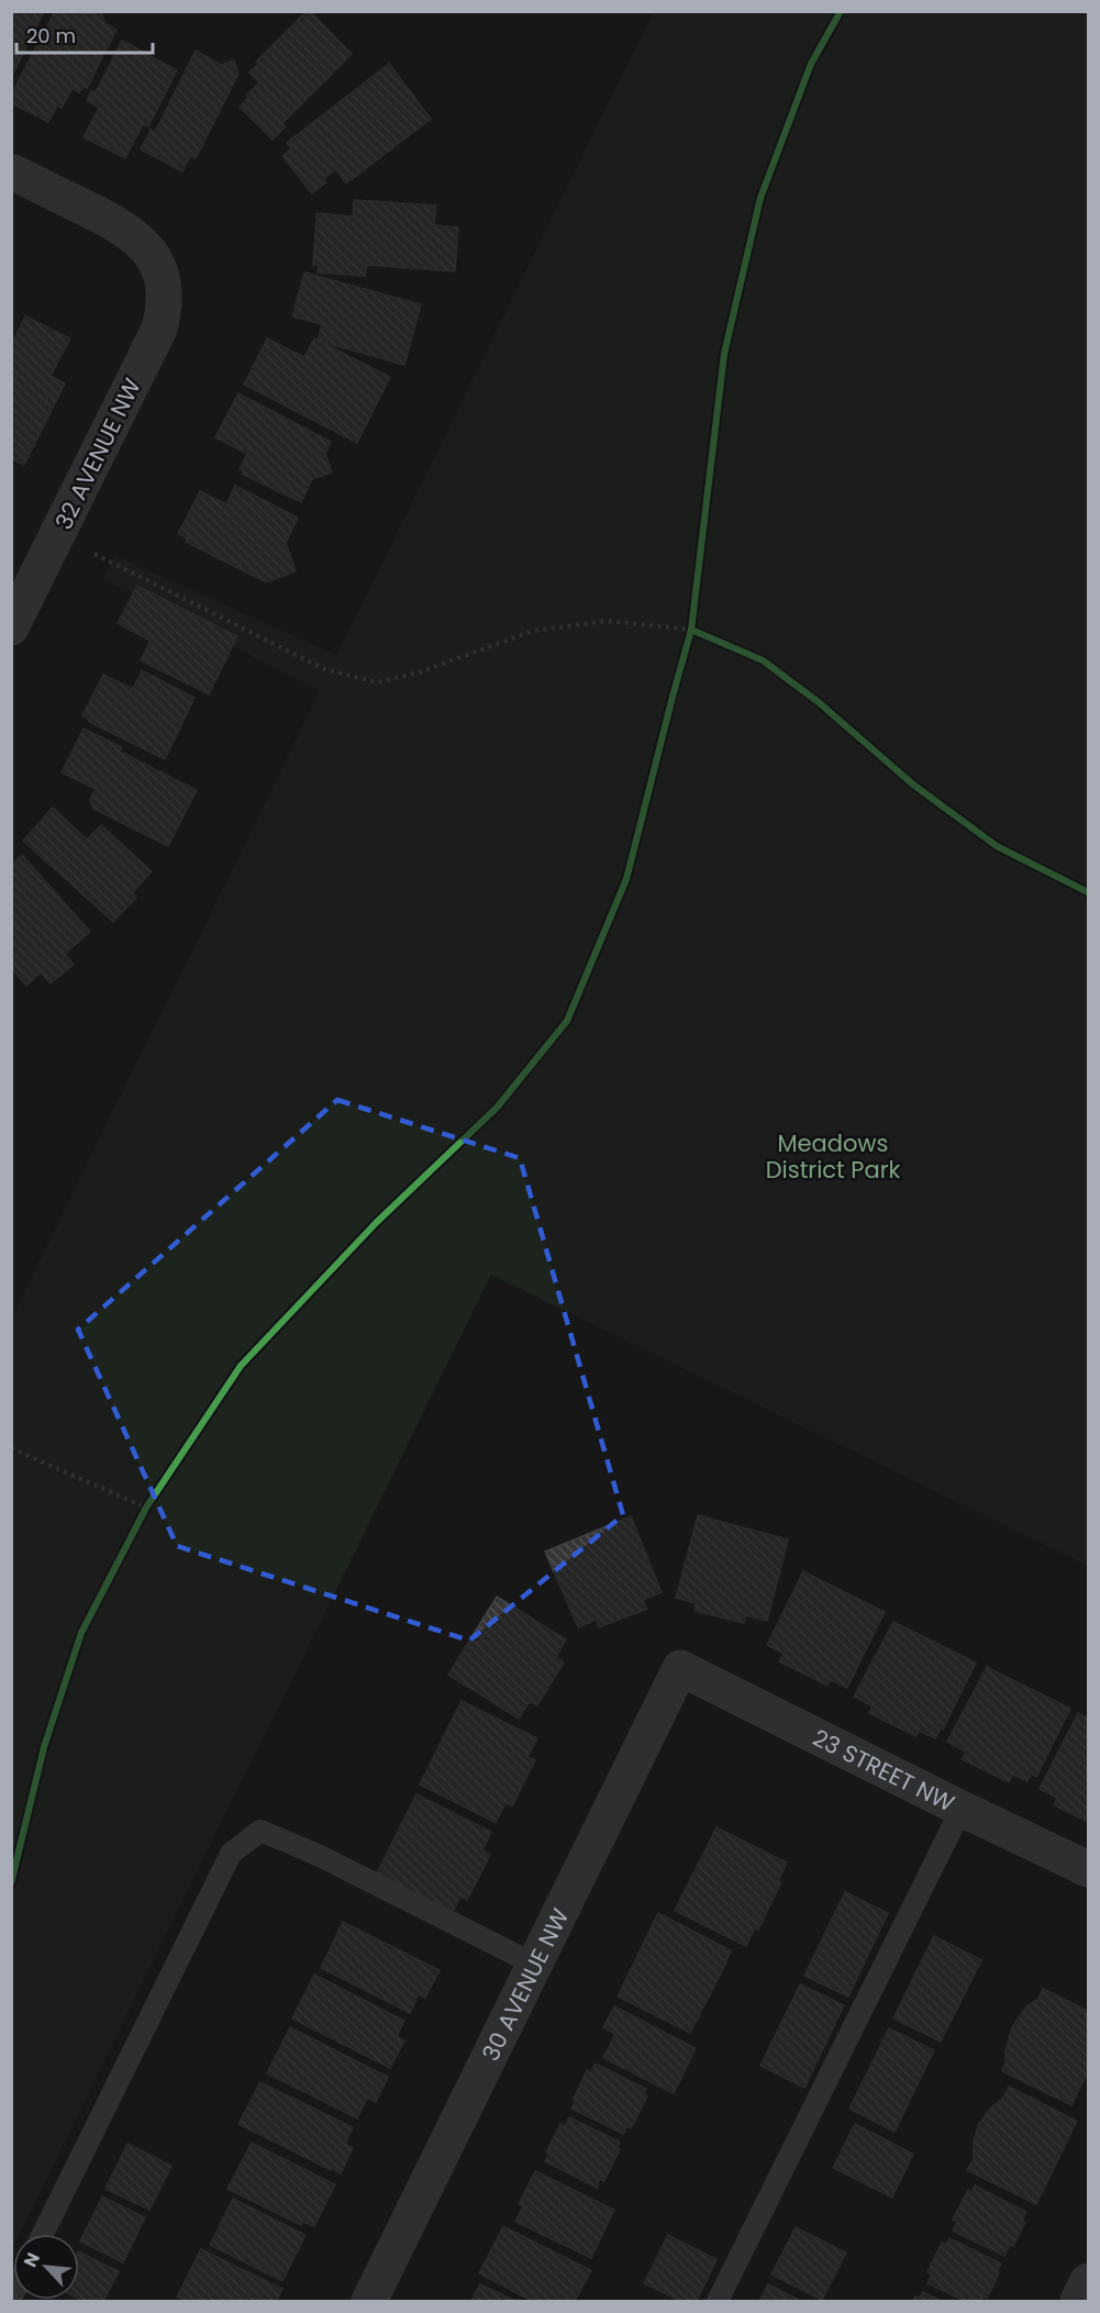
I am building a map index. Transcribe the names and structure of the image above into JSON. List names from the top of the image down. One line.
{"streets":{"street":["32 AVENUE NW","23 STREET NW","30 AVENUE NW"]},"crossings":[["23 STREET NW","30 AVENUE NW"]],"parks":["Meadows District Park"],"scale_bar":"20 m","north":"top left"}
